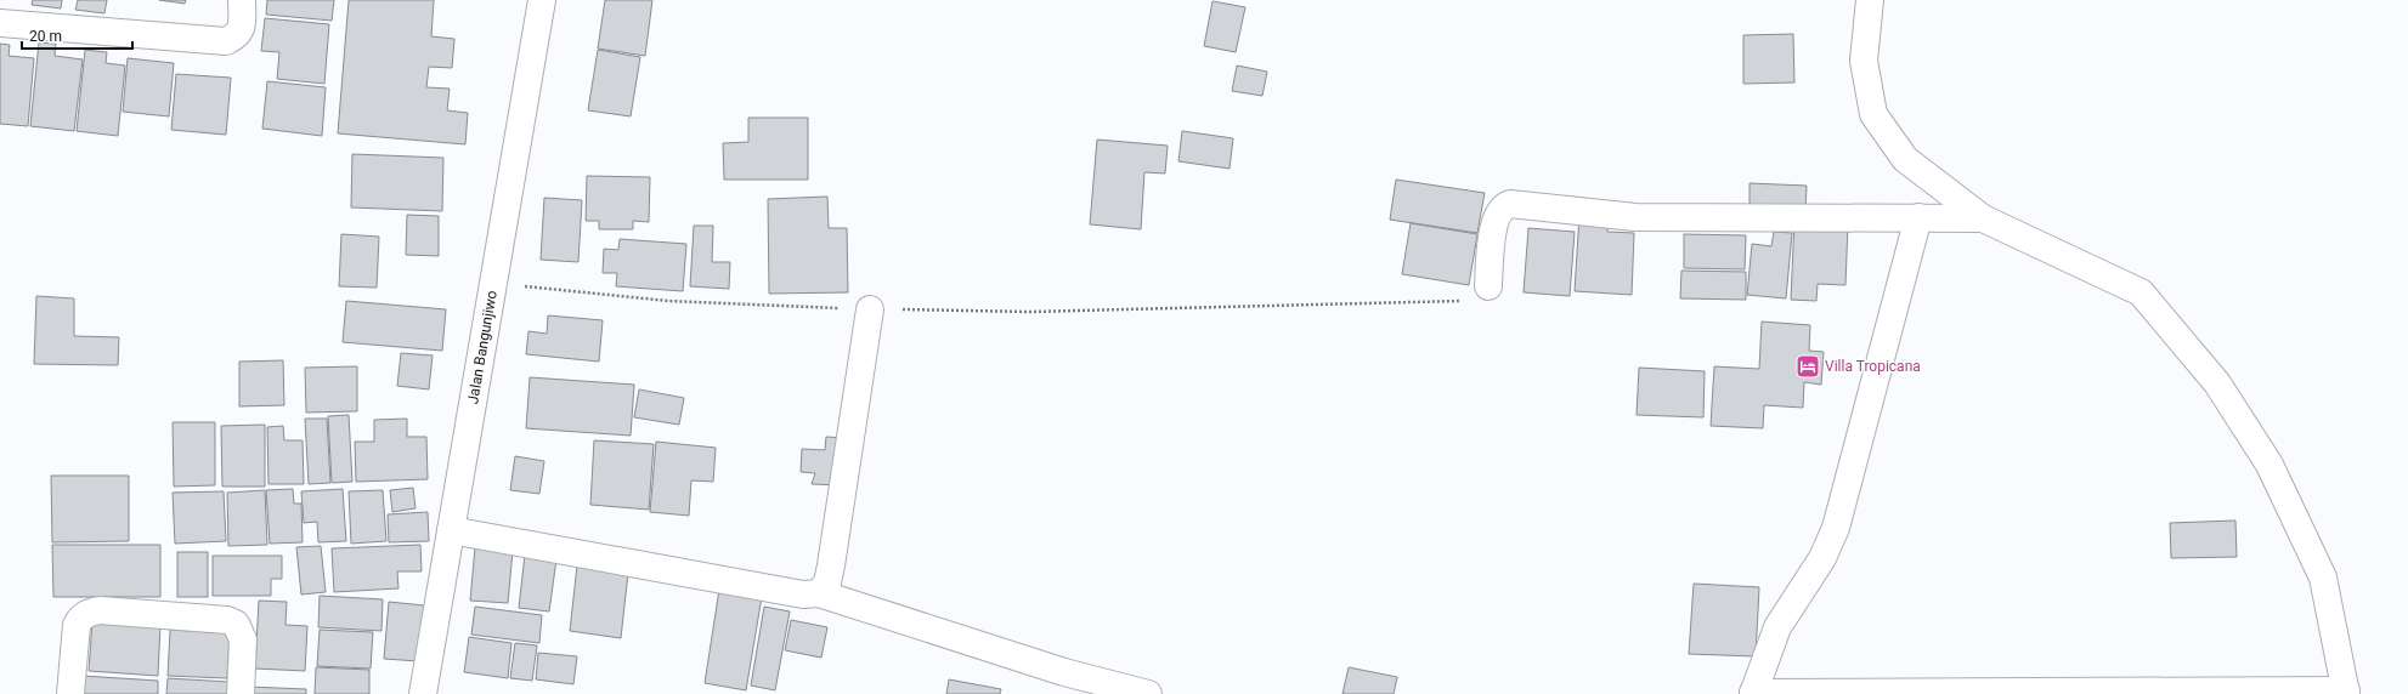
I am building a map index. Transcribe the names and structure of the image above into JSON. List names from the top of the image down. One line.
{"streets":{"street":["Jalan Bangunjiwo"]},"places":{"hotel":["Villa Tropicana"]},"scale_bar":"20 m"}
